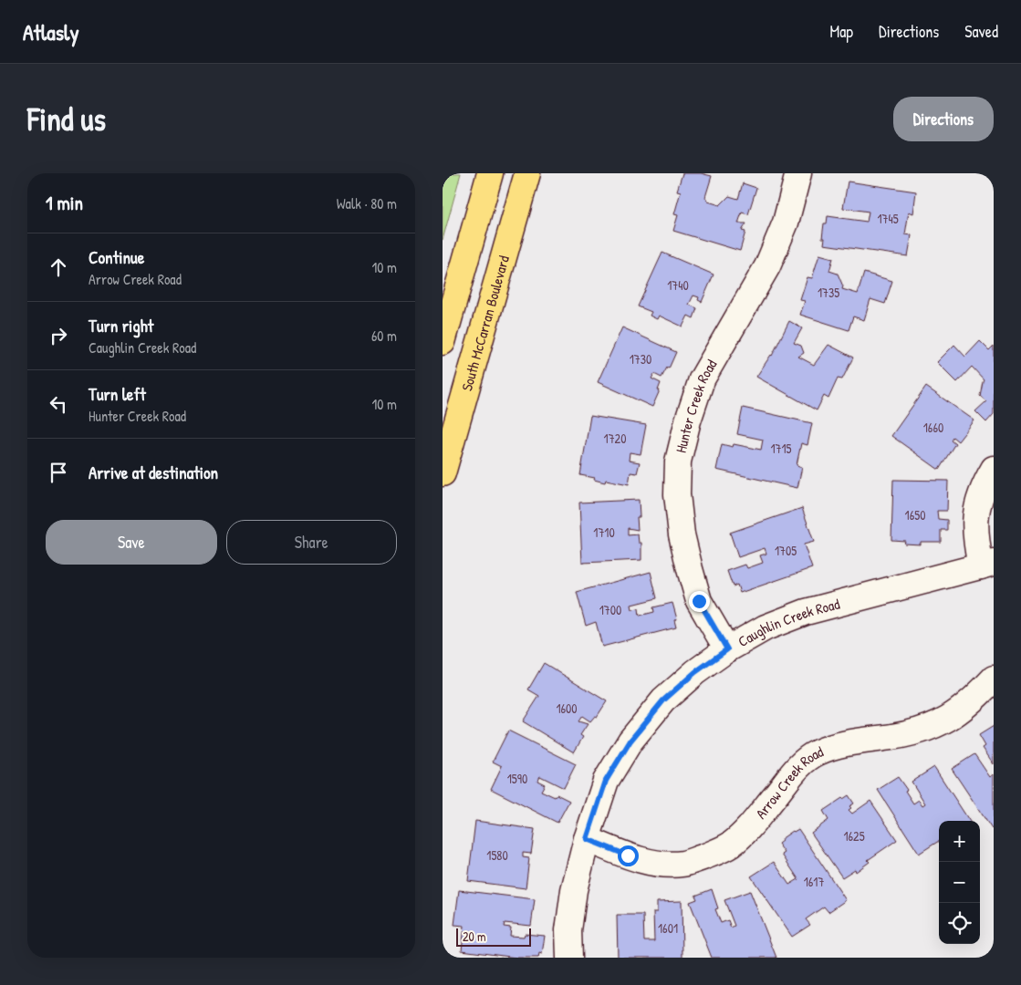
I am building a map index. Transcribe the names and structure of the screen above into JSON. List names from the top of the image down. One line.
{"streets":{"main road":["South McCarran Boulevard"],"street":["Hunter Creek Road","Caughlin Creek Road","Arrow Creek Road"]},"crossings":[["Hunter Creek Road","Caughlin Creek Road"],["Caughlin Creek Road","Arrow Creek Road"]],"house_numbers":["1745","1740","1735","1730","1660","1720","1715","1650","1710","1705","1700","1600","1590","1625","1580","1617","1601"],"scale_bar":"20 m","page":{"header":"Atlasly","nav":["Map","Directions","Saved"],"buttons":["Directions",["Save","Share"]],"title":"Find us","heading":["1 min","Walk · 80 m"],"list":[["Continue","Arrow Creek Road","10 m"],["Turn right","Caughlin Creek Road","60 m"],["Turn left","Hunter Creek Road","10 m"],"Arrive at destination"],"map_buttons":["+","−"],"scale":"20 m"}}
